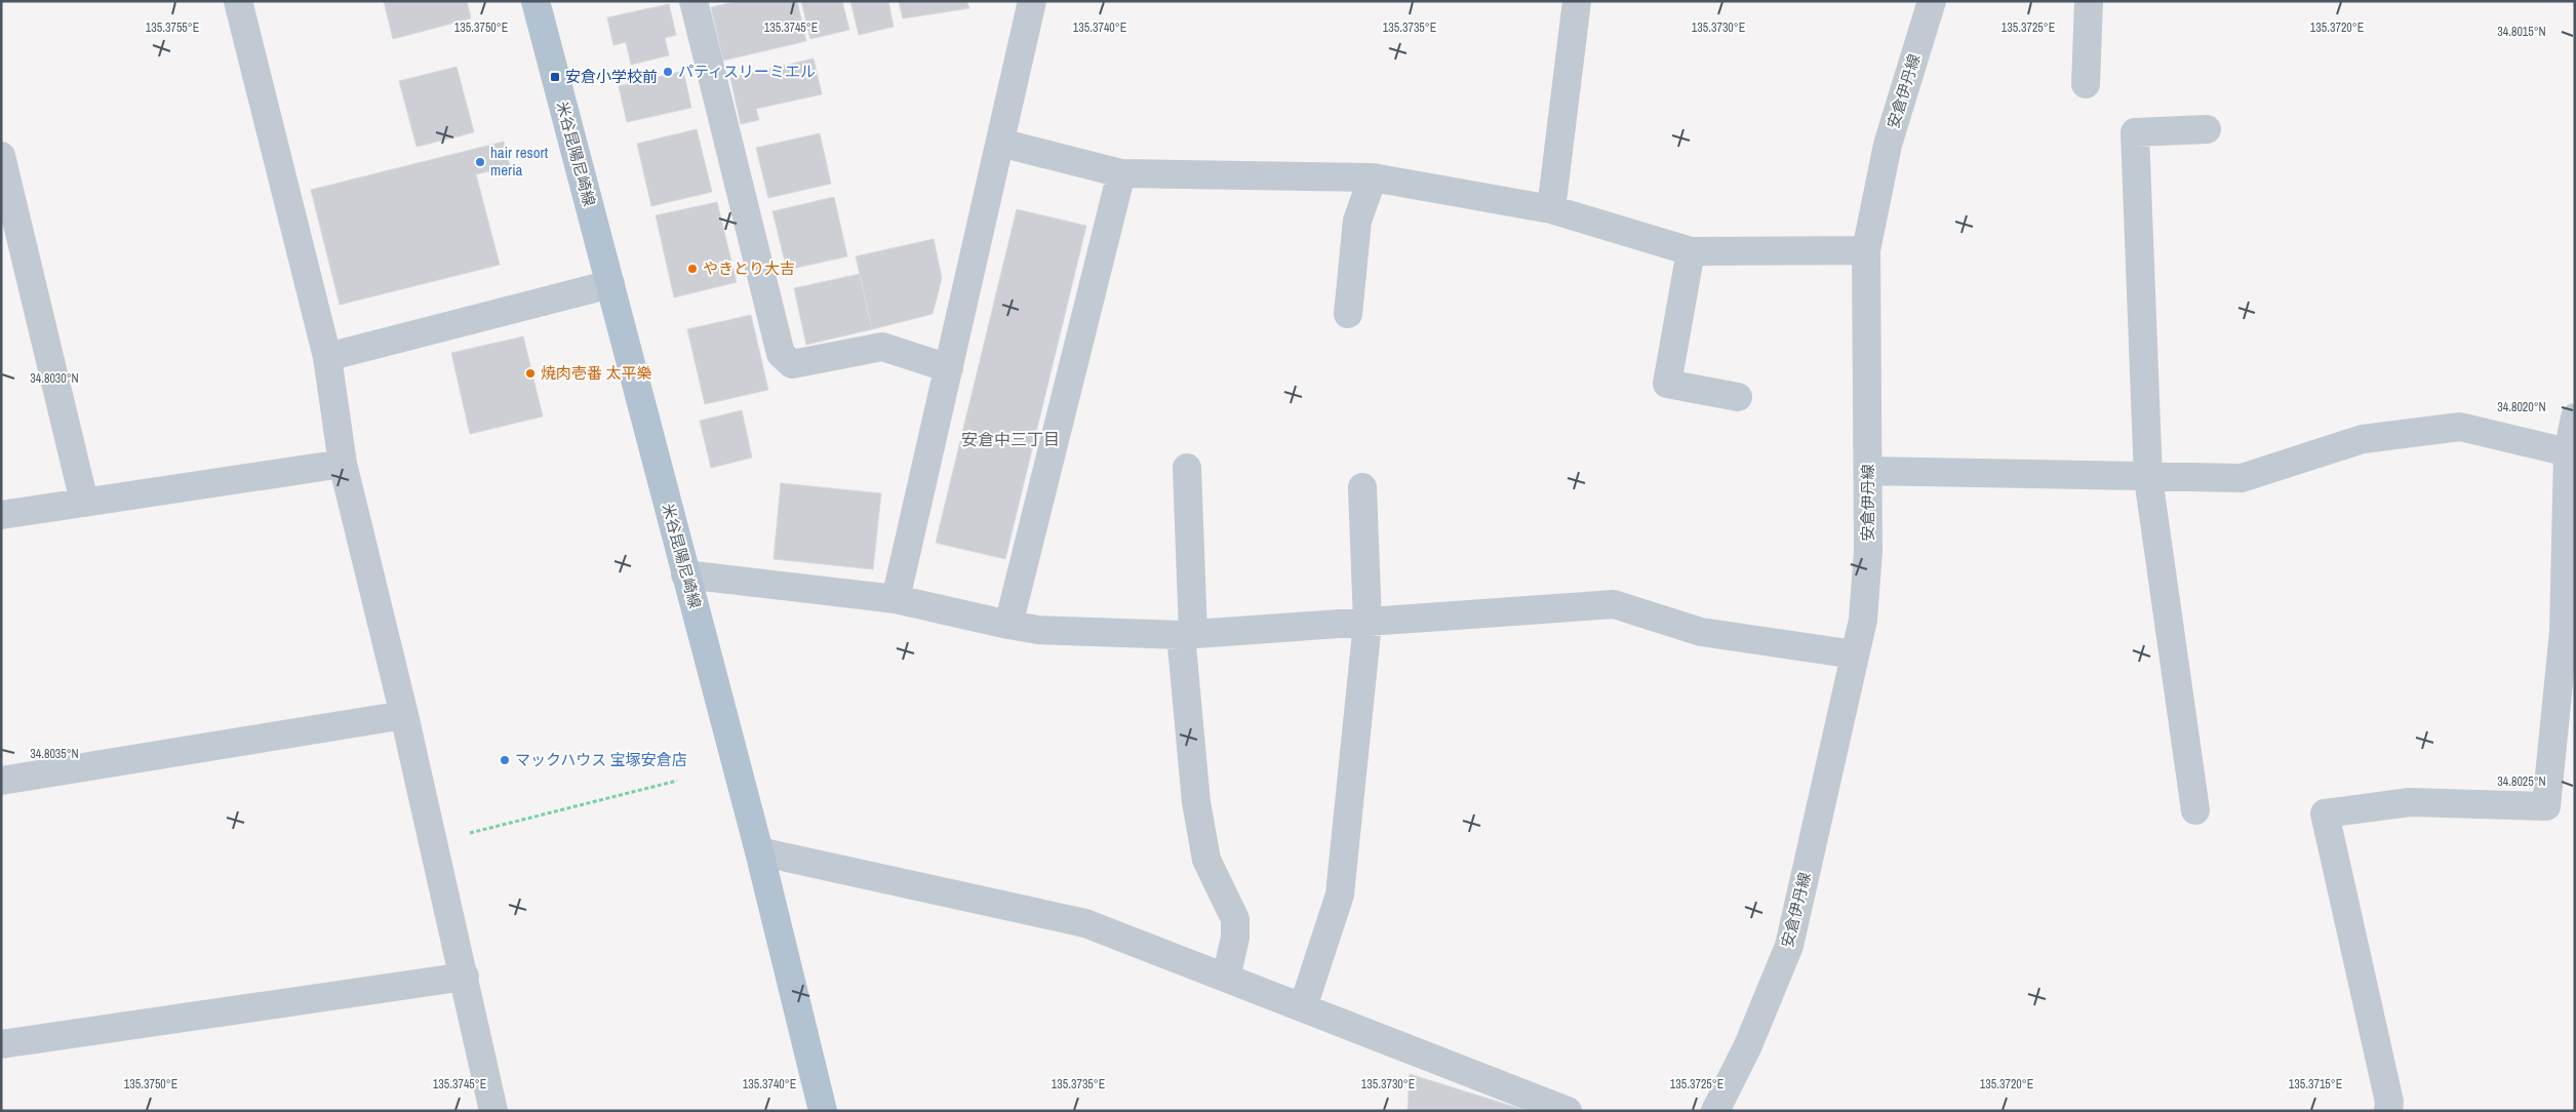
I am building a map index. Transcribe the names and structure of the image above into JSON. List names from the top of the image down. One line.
{"streets":{"main road":["米谷昆陽尼崎線"],"street":["安倉伊丹線"]},"districts":["安倉中三丁目"],"places":{"other":["パティスリーミエル","hair resort meria","やきとり大吉","焼肉壱番 太平樂","マックハウス 宝塚安倉店"],"transit":["安倉小学校前"]},"coordinates":["135.3755°E","135.3750°E","135.3745°E","135.3740°E","135.3735°E","135.3730°E","135.3725°E","135.3720°E","34.8015°N","34.8030°N","34.8020°N","34.8035°N","34.8025°N","135.3715°E"]}
